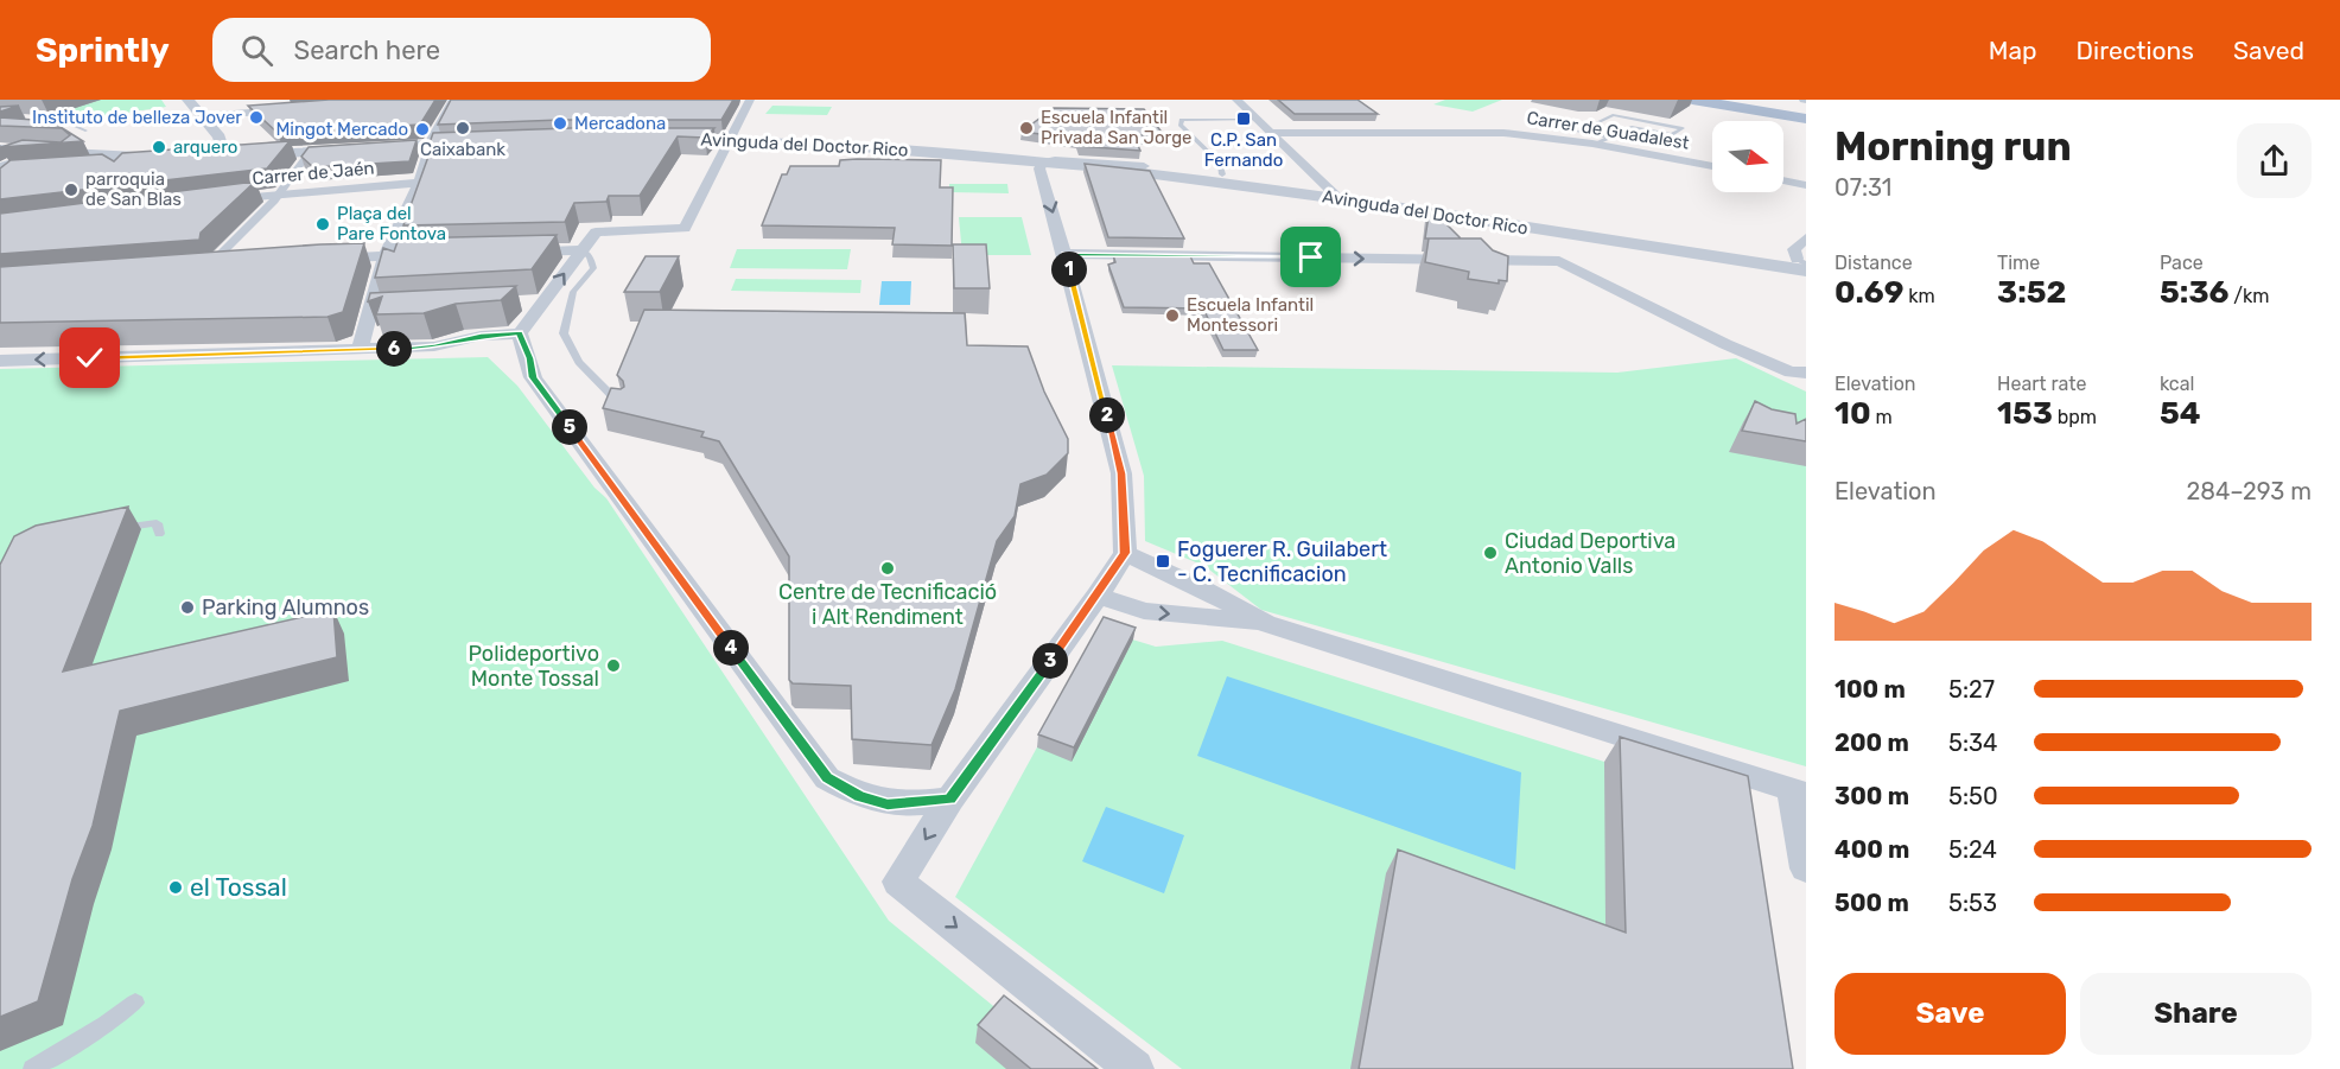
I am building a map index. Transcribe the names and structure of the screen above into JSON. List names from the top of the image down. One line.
{"streets":{"street":["Carrer de Guadalest","Avinguda del Doctor Rico","Carrer de Jaén"]},"places":{"other":["Instituto de belleza Jover","Mercadona","Caixabank","Escuela Infantil Privada San Jorge","Mingot Mercado","arquero","parroquia de San Blas","Plaça del Pare Fontova","Escuela Infantil Montessori","Ciudad Deportiva Antonio Valls","Centre de Tecnificació i Alt Rendiment","Parking Alumnos","Polideportivo Monte Tossal","el Tossal"],"transit":["C.P. San Fernando","Foguerer R. Guilabert - C. Tecnificacion"]},"north":"right","page":{"header":"Sprintly","search":"Search here","nav":["Map","Directions","Saved"],"heading":["Morning run","07:31"],"stats":[["Distance","0.69 km"],["Time","3:52"],["Pace","5:36 /km"],["Elevation","10 m"],["Heart rate","153 bpm"],["kcal","54"]],"pins":["1","6","2","5","4","3"],"chart":["Elevation","284–293 m"],"list":[{"name":"100 m","note":"5:27"},{"name":"200 m","note":"5:34"},{"name":"300 m","note":"5:50"},{"name":"400 m","note":"5:24"},{"name":"500 m","note":"5:53"}],"buttons":["Save","Share"]}}
